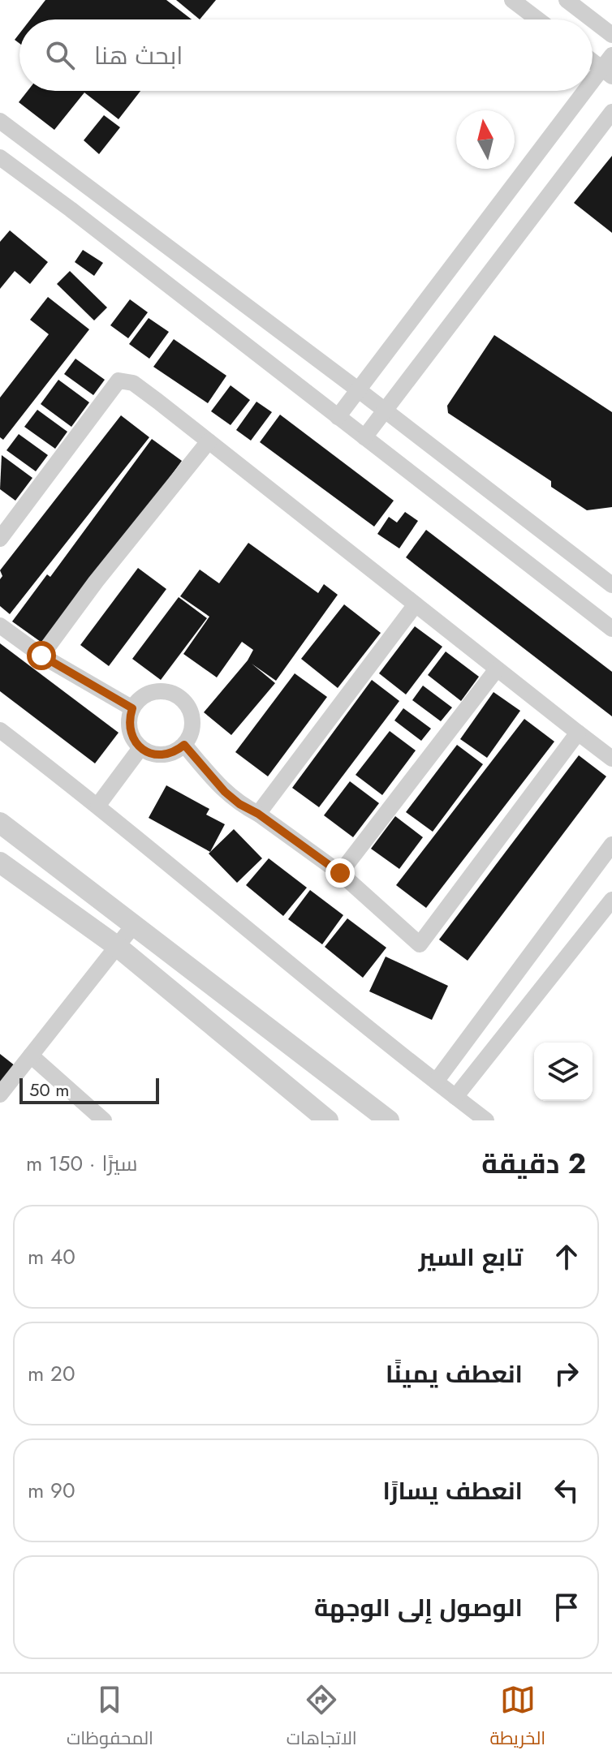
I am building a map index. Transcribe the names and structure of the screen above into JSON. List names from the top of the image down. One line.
{"scale_bar":"50 m","north":"top","page":{"search":"ابحث هنا","scale":"50 m","heading":["2 دقيقة","سيرًا · 150 m"],"list":[["تابع السير","40 m"],["انعطف يمينًا","20 m"],["انعطف يسارًا","90 m"],"الوصول إلى الوجهة"],"nav":["الخريطة","الاتجاهات","المحفوظات"]}}
